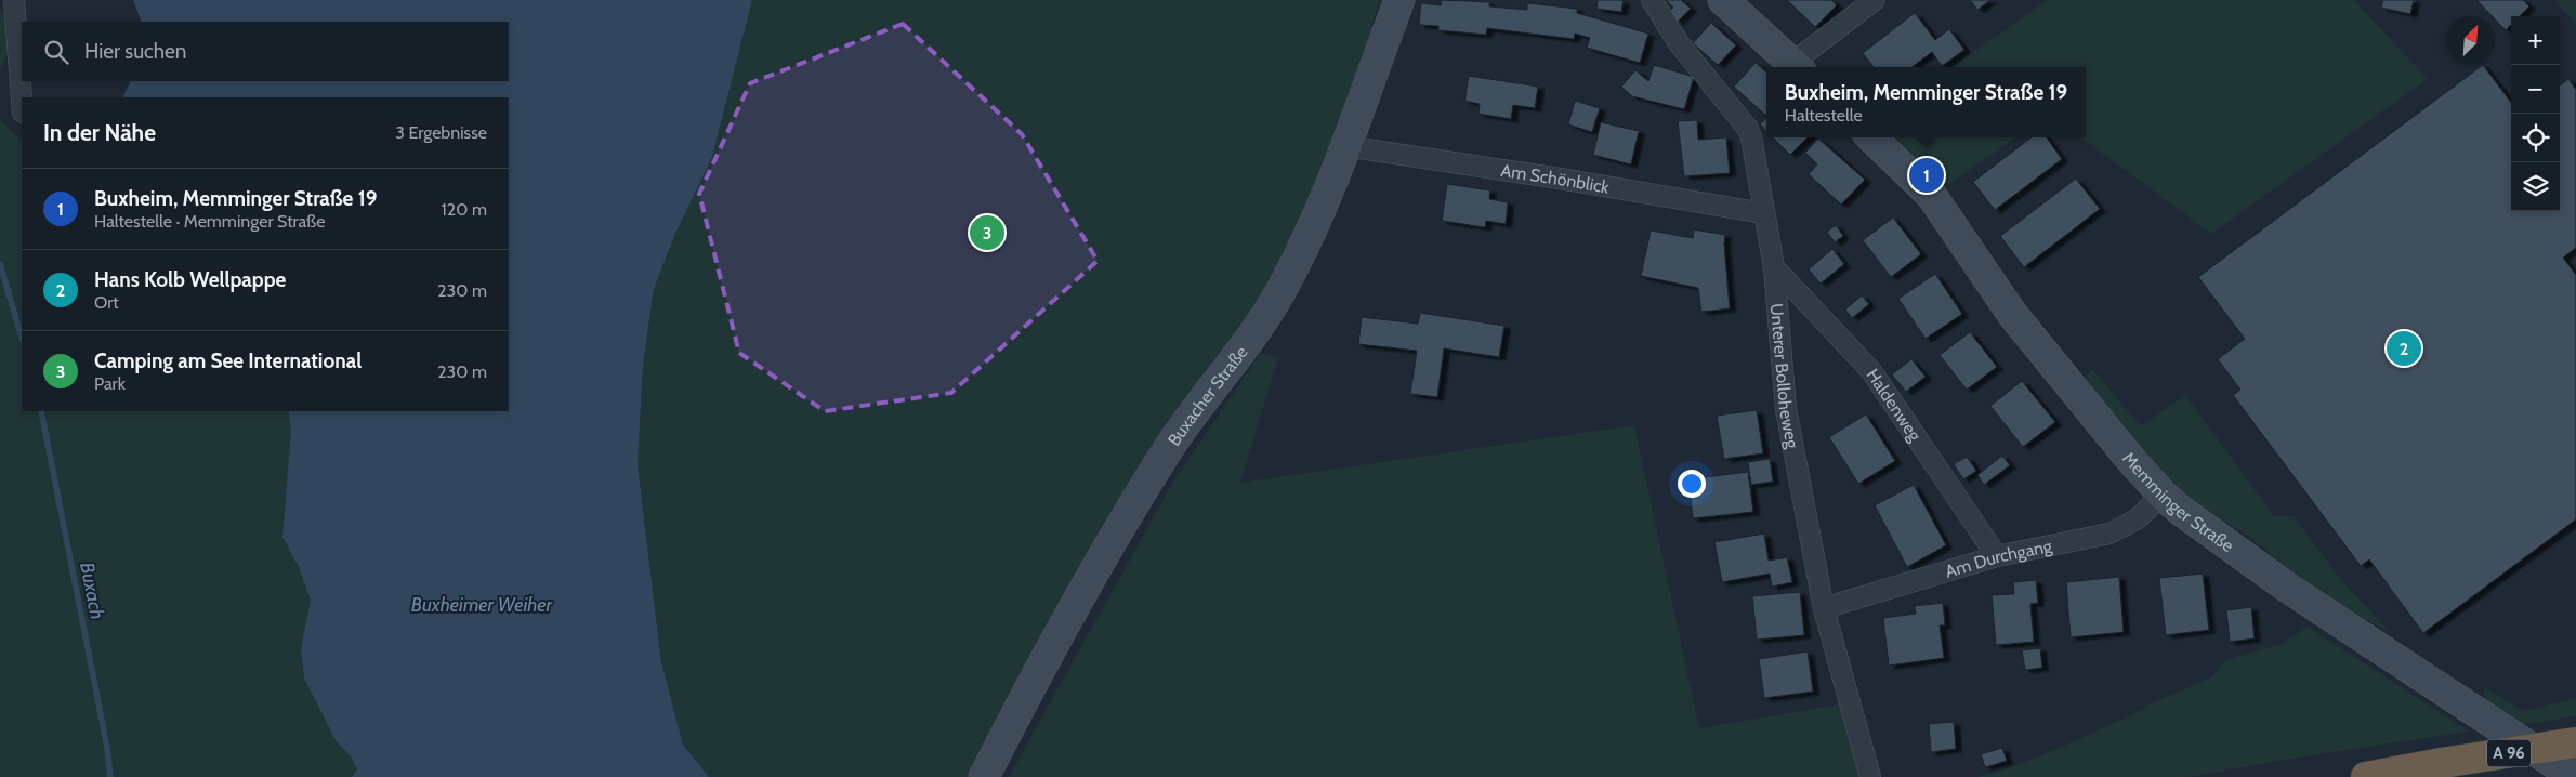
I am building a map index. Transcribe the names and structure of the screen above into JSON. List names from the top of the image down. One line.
{"streets":{"highway":["A 96"],"street":["Am Schönblick","Unterer Bolloheweg","Buxacher Straße","Haldenweg","Memminger Straße","Am Durchgang"]},"crossings":[["Am Schönblick","Unterer Bolloheweg"],["Am Schönblick","Buxacher Straße"],["Unterer Bolloheweg","Haldenweg"],["Unterer Bolloheweg","Am Durchgang"],["Haldenweg","Am Durchgang"],["Memminger Straße","Am Durchgang"]],"water":["Buxach","Buxheimer Weiher"],"north":"top right","page":{"map_buttons":["+","−"],"search":"Hier suchen","popup":["Buxheim, Memminger Straße 19","Haltestelle"],"heading":["In der Nähe","3 Ergebnisse"],"pins":["1","3","2"],"list":[{"mark":"1","name":"Buxheim, Memminger Straße 19","note":"Haltestelle · Memminger Straße","value":"120 m"},{"mark":"2","name":"Hans Kolb Wellpappe","note":"Ort","value":"230 m"},{"mark":"3","name":"Camping am See International","note":"Park","value":"230 m"}]}}
